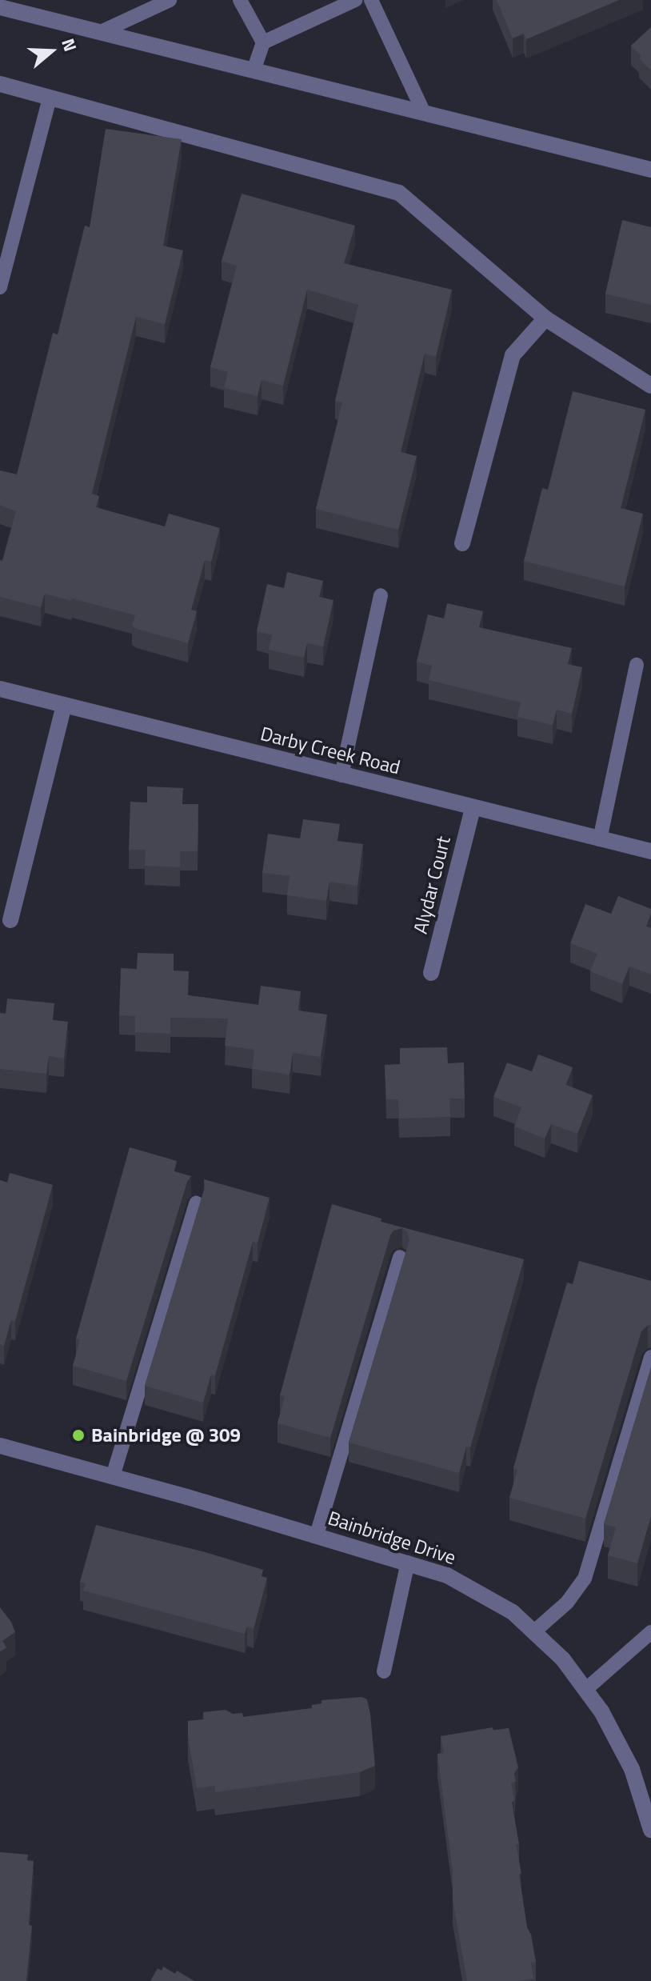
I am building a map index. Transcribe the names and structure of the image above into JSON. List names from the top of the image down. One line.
{"streets":{"street":["Darby Creek Road","Alydar Court","Bainbridge Drive"]},"crossings":[["Darby Creek Road","Alydar Court"]],"places":["Bainbridge @ 309"],"north":"right"}
